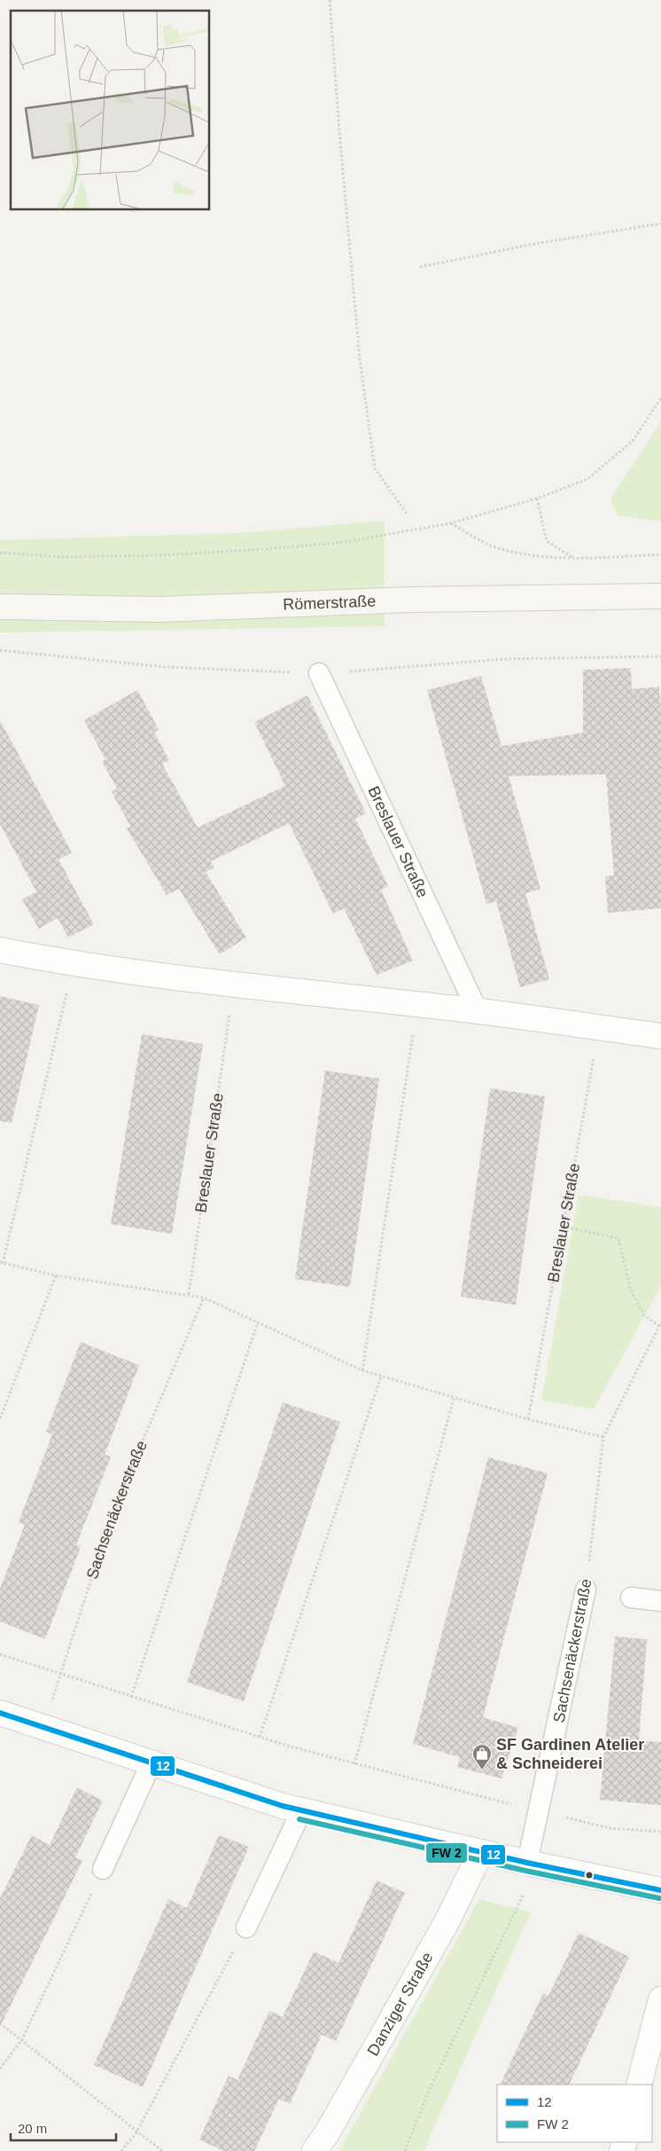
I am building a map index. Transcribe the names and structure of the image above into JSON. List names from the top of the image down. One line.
{"streets":{"main road":["Römerstraße"],"street":["Danziger Straße"],"lane":["Breslauer Straße","Sachsenäckerstraße"]},"places":{"shop":["SF Gardinen Atelier & Schneiderei"]},"lines":["transit line 12"],"legend":["12","FW 2"],"scale_bar":"20 m"}
